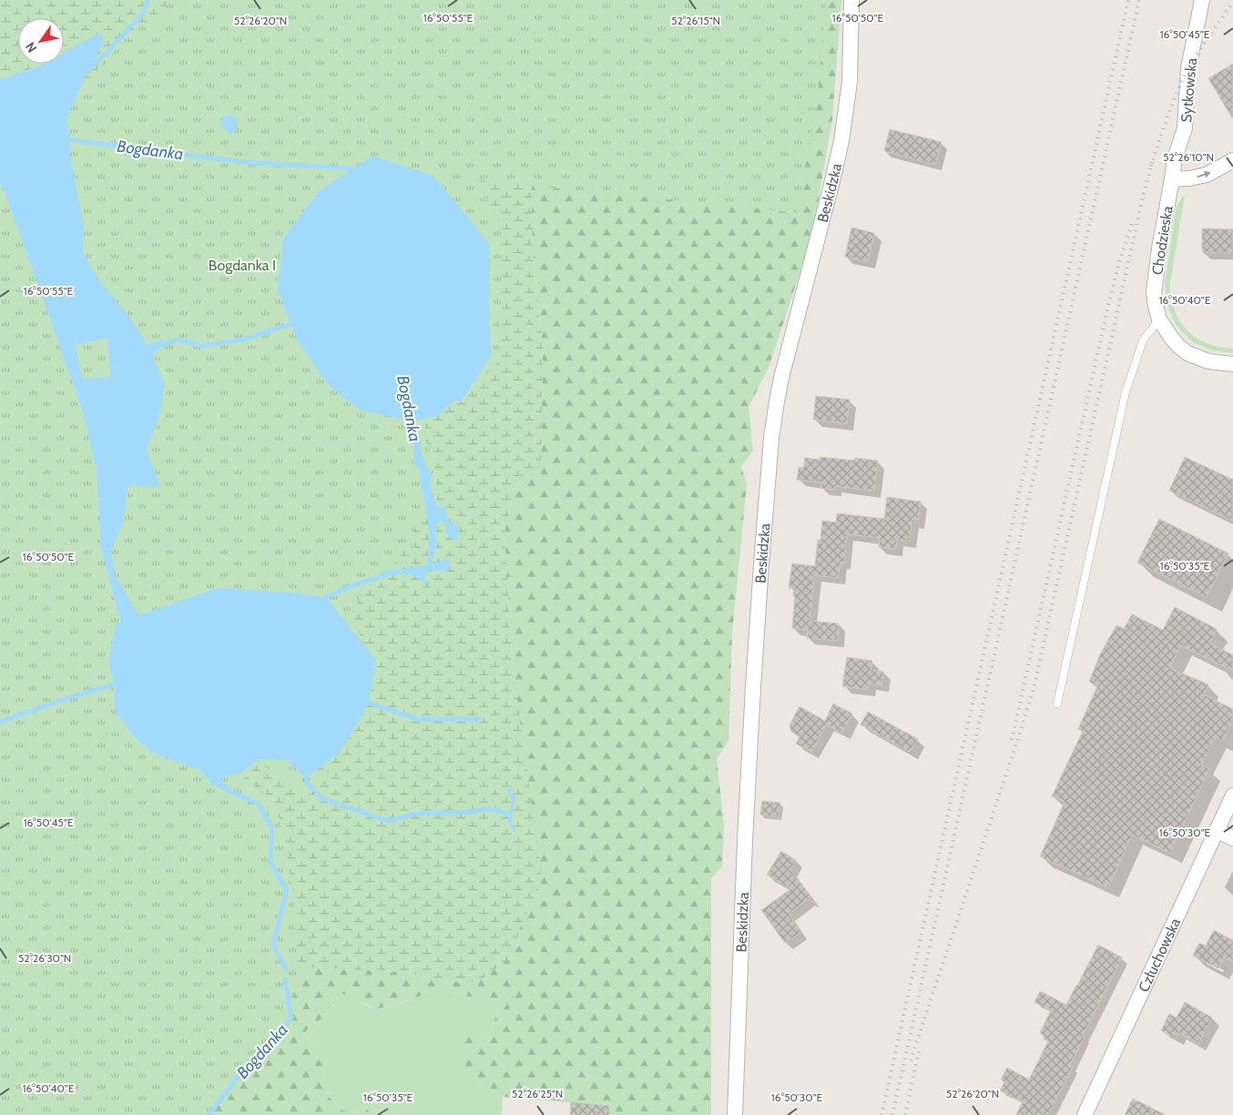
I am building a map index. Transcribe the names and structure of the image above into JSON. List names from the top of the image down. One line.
{"streets":{"street":["Sytkowska","Beskidzka","Chodzieska","Człuchowska"]},"crossings":[["Sytkowska","Chodzieska"]],"water":["Bogdanka"],"parks":["Bogdanka I"],"north":"bottom left","coordinates":["16°50'55\"E","16°50'50\"E","52°26'20\"N","52°26'15\"N","16°50'45\"E","52°26'10\"N","16°50'40\"E","16°50'35\"E","16°50'30\"E","52°26'30\"N","52°26'25\"N"]}
